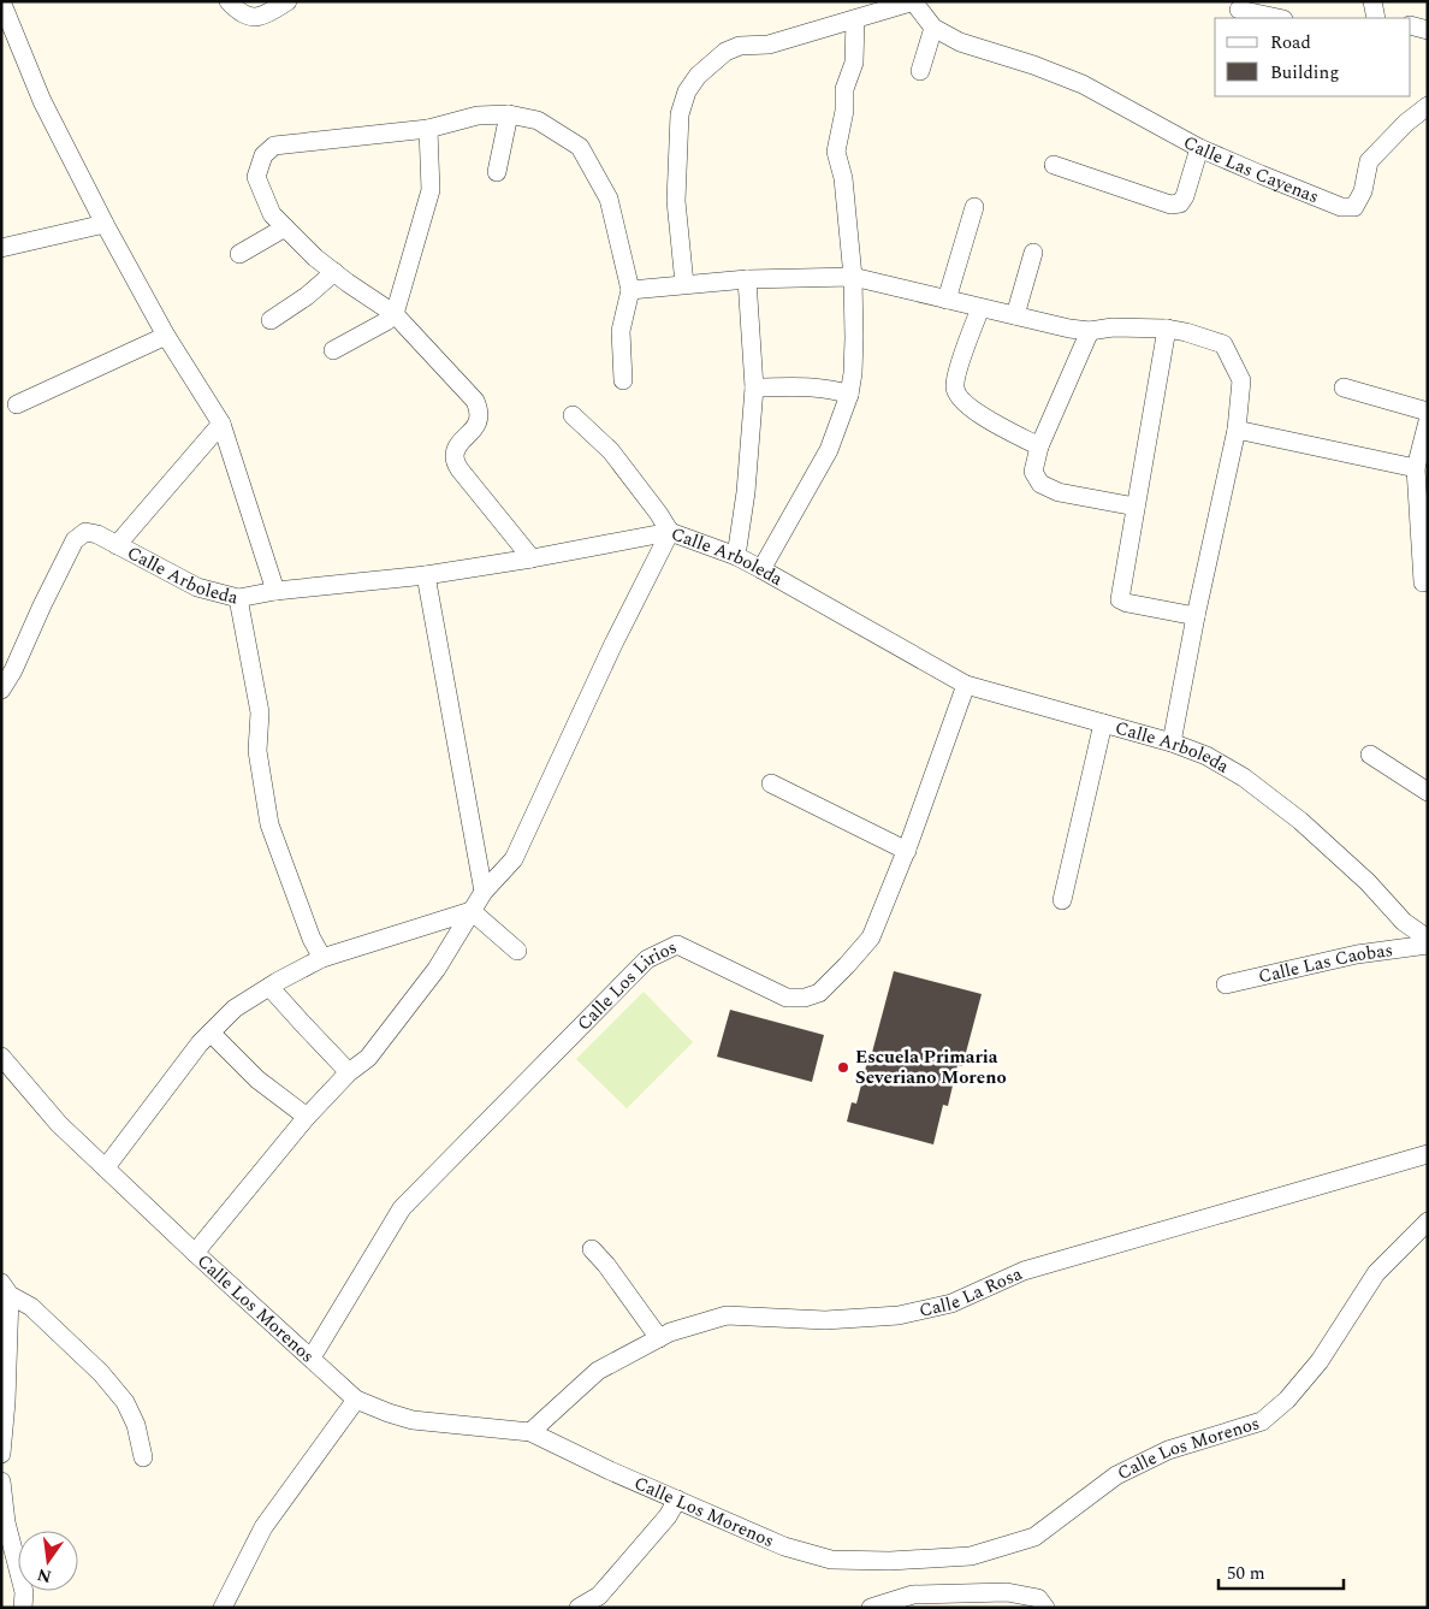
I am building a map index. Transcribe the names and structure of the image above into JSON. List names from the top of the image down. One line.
{"streets":{"street":["Calle Las Cayenas","Calle Arboleda","Calle Las Caobas","Calle Los Lirios","Calle La Rosa","Calle Los Morenos"]},"crossings":[["Calle Arboleda","Calle Los Lirios"],["Calle Los Lirios","Calle Los Morenos"],["Calle La Rosa","Calle Los Morenos"]],"places":["Escuela Primaria Severiano Moreno"],"legend":["Road","Building"],"scale_bar":"50 m","north":"bottom"}
